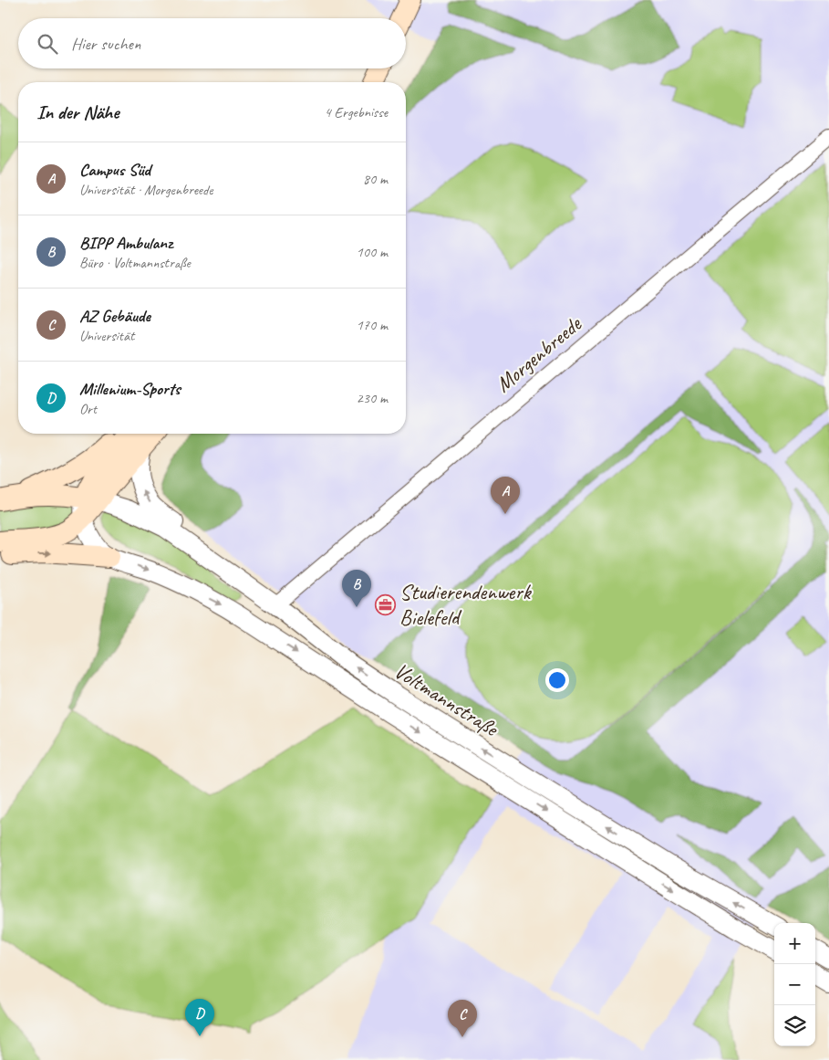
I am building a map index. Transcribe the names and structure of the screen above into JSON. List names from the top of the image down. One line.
{"streets":{"street":["Morgenbreede","Voltmannstraße"]},"crossings":[["Morgenbreede","Voltmannstraße"]],"places":{"office":["Studierendenwerk Bielefeld"]},"page":{"search":"Hier suchen","heading":["In der Nähe","4 Ergebnisse"],"list":[{"mark":"A","name":"Campus Süd","note":"Universität · Morgenbreede","value":"80 m"},{"mark":"B","name":"BIPP Ambulanz","note":"Büro · Voltmannstraße","value":"100 m"},{"mark":"C","name":"AZ Gebäude","note":"Universität","value":"170 m"},{"mark":"D","name":"Millenium-Sports","note":"Ort","value":"230 m"}],"pins":["A","B","D","C"],"map_buttons":["+","−"]}}
